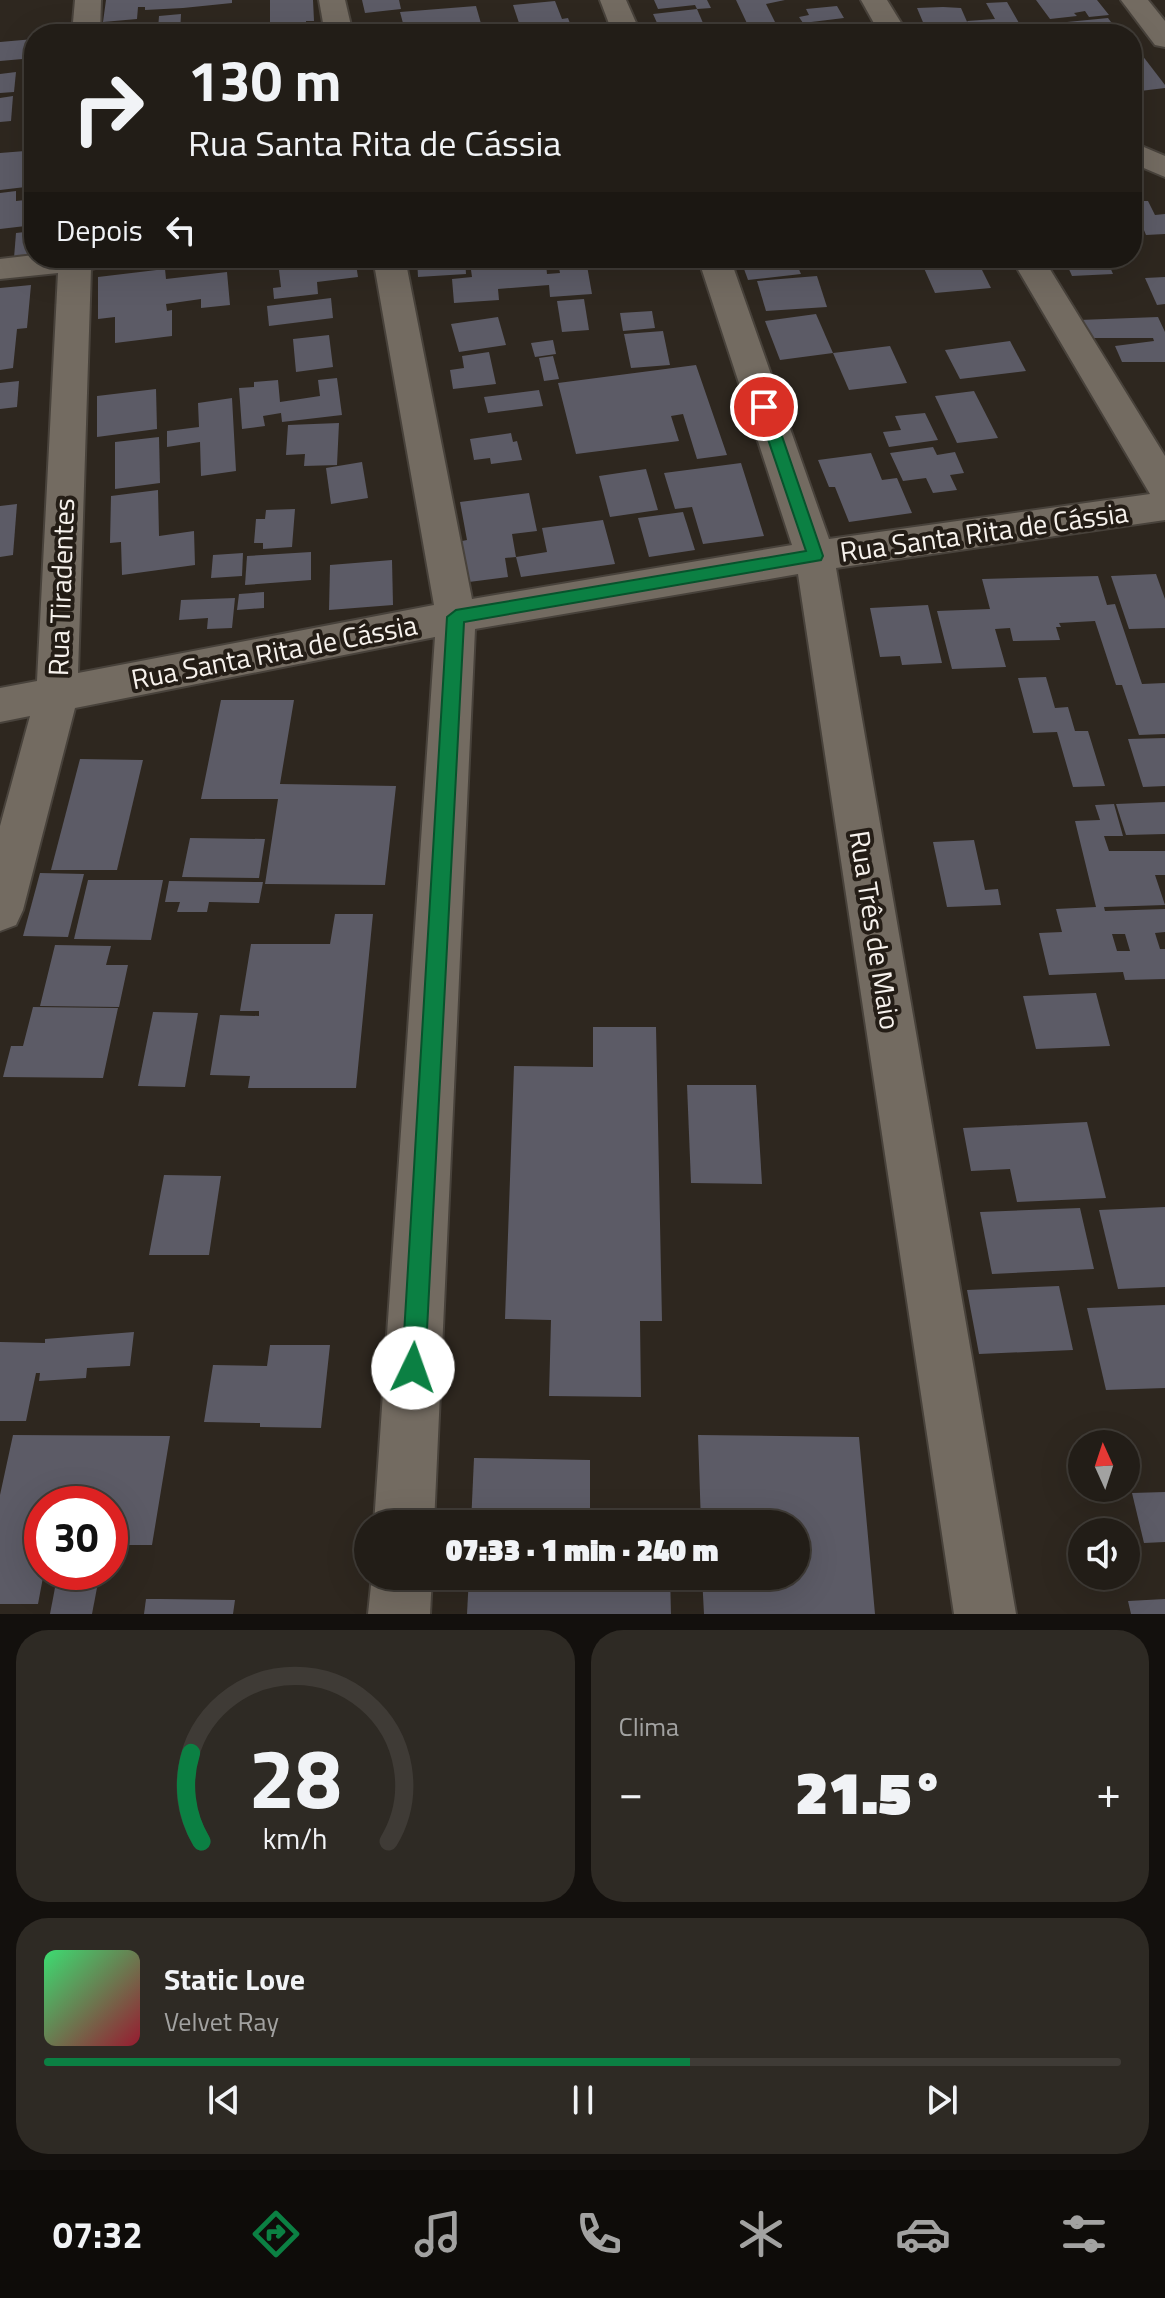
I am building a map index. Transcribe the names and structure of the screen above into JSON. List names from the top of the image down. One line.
{"streets":{"street":["Rua Santa Rita de Cássia","Rua Tiradentes","Rua Três de Maio"]},"crossings":[["Rua Santa Rita de Cássia","Rua Tiradentes"],["Rua Santa Rita de Cássia","Rua Três de Maio"]],"north":"top","page":{"turn":["130 m","Rua Santa Rita de Cássia"],"then":"Depois","limit":"30","trip":"07:33 · 1 min · 240 m","tile":"Clima","heat":["−","21.5°","+"],"song":["Static Love","Velvet Ray"],"tabs":"07:32","gauge":["28","km/h"]}}
